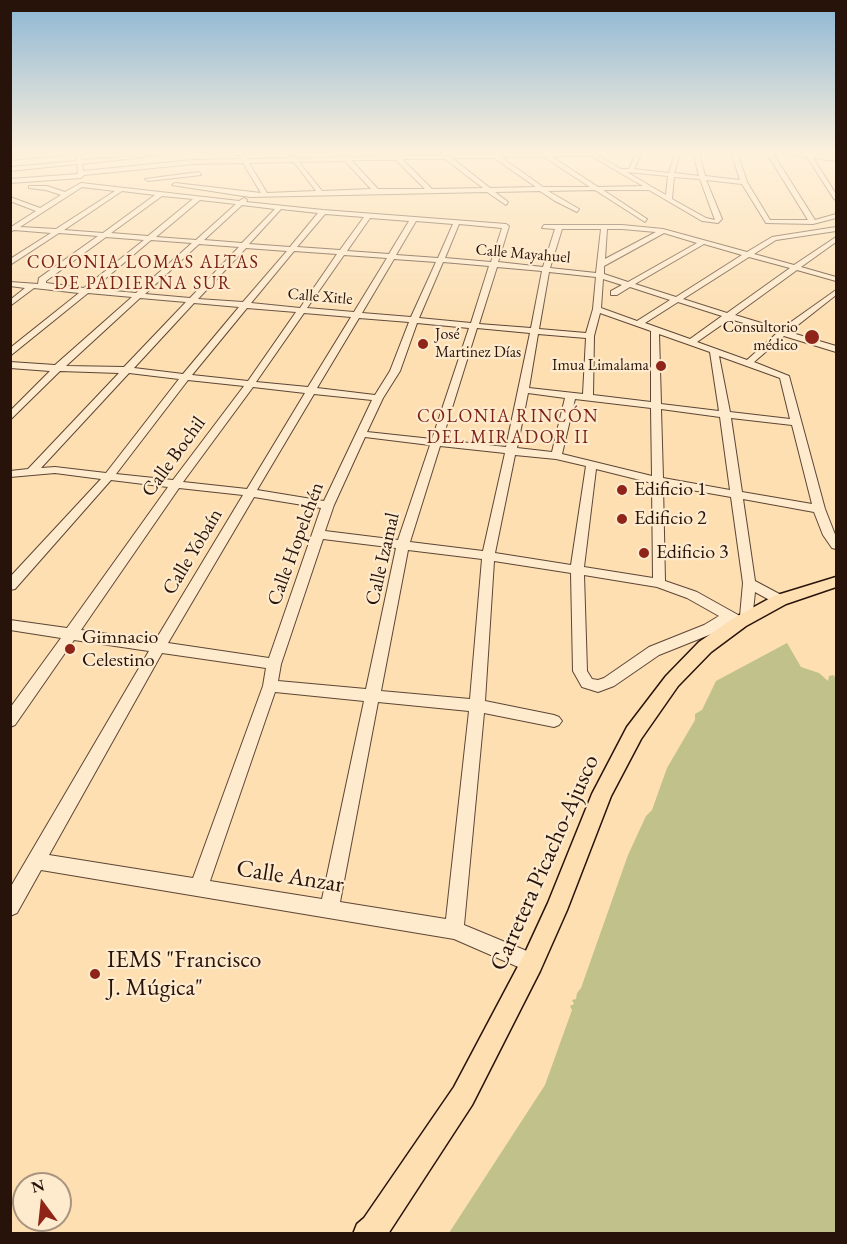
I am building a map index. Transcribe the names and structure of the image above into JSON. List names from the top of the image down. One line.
{"streets":{"main road":["Carretera Picacho-Ajusco"],"street":["Calle Mayahuel","Calle Xitle","Calle Bochil","Calle Hopelchén","Calle Yobaín","Calle Izamal","Calle Anzar"]},"crossings":[["Calle Mayahuel","Calle Bochil"],["Calle Mayahuel","Calle Hopelchén"],["Calle Mayahuel","Calle Yobaín"],["Calle Mayahuel","Calle Izamal"],["Calle Xitle","Calle Bochil"],["Calle Xitle","Calle Hopelchén"],["Calle Xitle","Calle Yobaín"],["Calle Xitle","Calle Izamal"],["Calle Hopelchén","Calle Izamal"],["Calle Hopelchén","Calle Anzar"],["Calle Yobaín","Calle Anzar"],["Calle Izamal","Calle Anzar"],["Carretera Picacho-Ajusco","Calle Anzar"]],"districts":["COLONIA LOMAS ALTAS DE PADIERNA SUR","COLONIA RINCÓN DEL MIRADOR II"],"places":["Consultorio médico","José Martinez Días","Imua Limalama","Edificio 1","Edificio 2","Edificio 3","Gimnacio Celestino","IEMS \"Francisco J. Múgica\""],"north":"top"}
